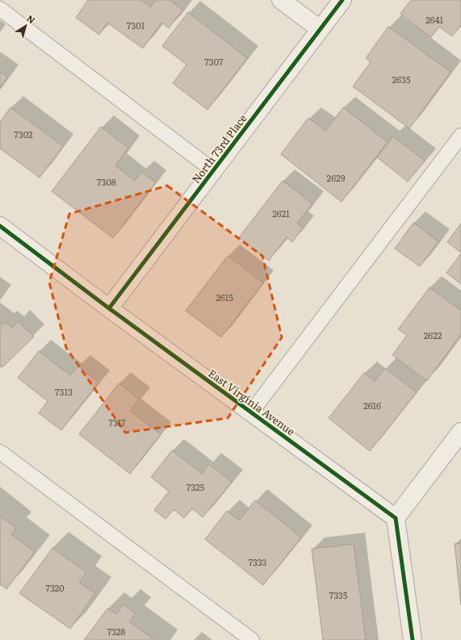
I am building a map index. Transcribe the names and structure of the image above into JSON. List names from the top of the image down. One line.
{"streets":{"street":["North 73rd Place","East Virginia Avenue"]},"crossings":[["North 73rd Place","East Virginia Avenue"]],"house_numbers":["2641","7301","7307","2635","7302","2629","7308","2621","2615","2622","7313","2616","7317","7325","7333","7320","7335","7328"],"north":"top right"}
